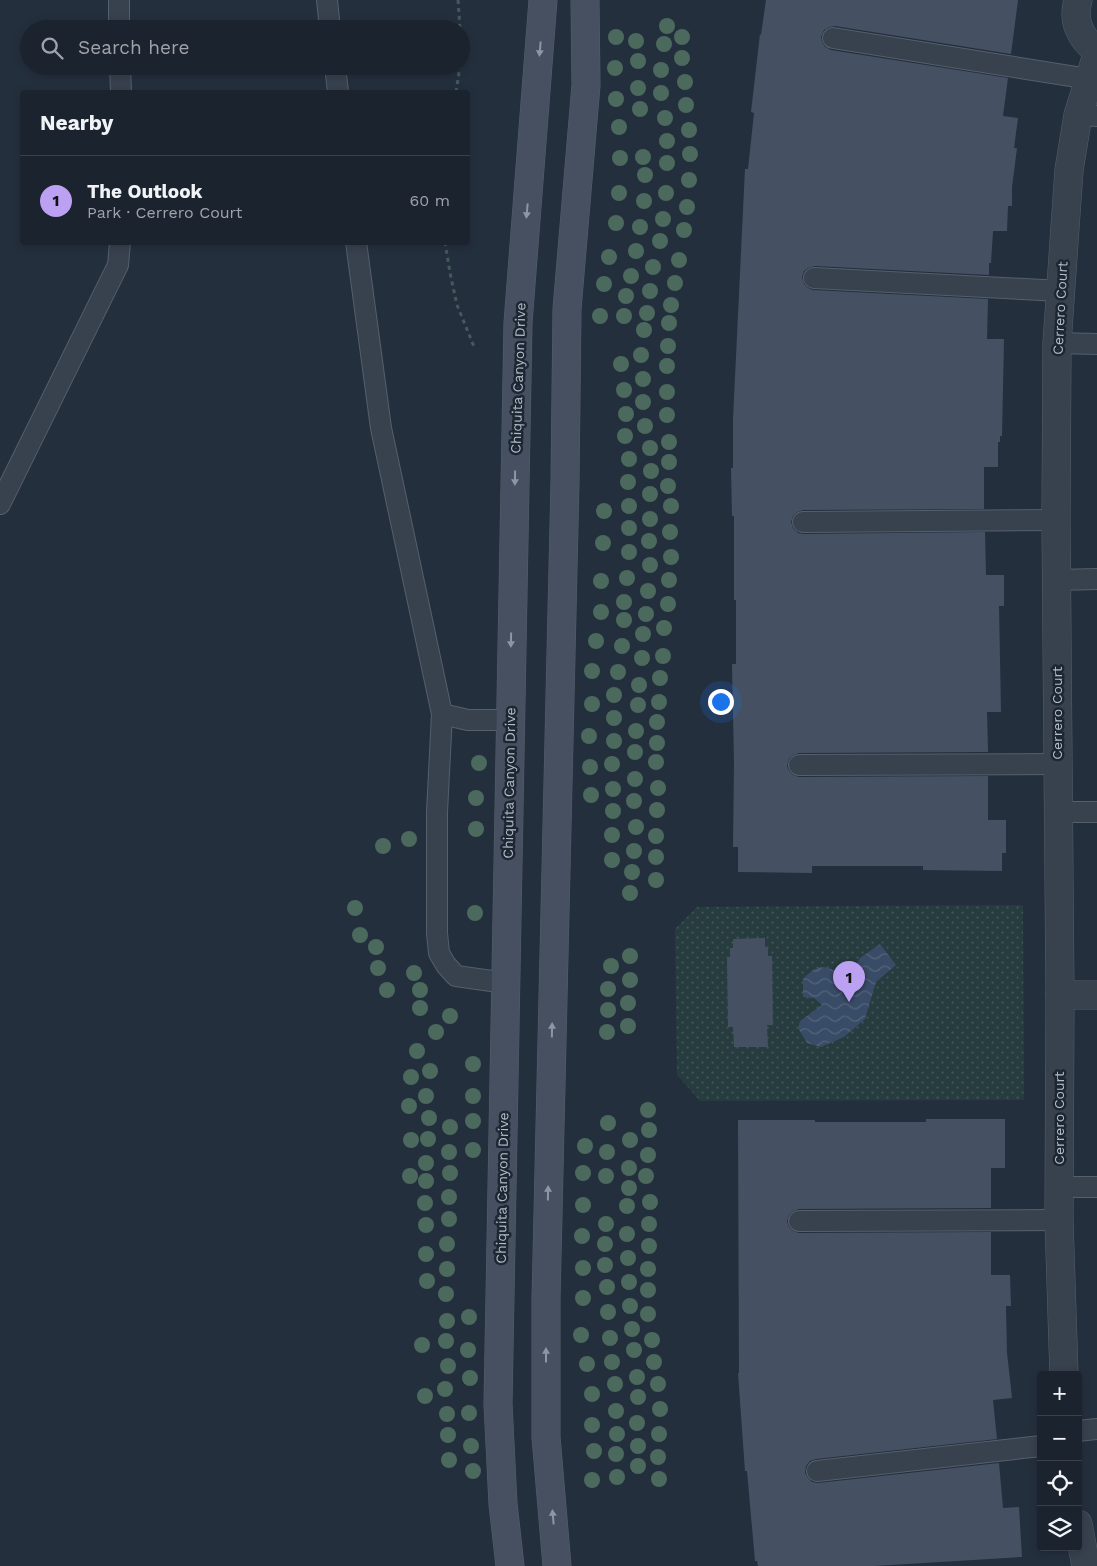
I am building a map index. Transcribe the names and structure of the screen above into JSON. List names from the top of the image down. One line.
{"streets":{"main road":["Chiquita Canyon Drive"],"street":["Cerrero Court"]},"page":{"search":"Search here","heading":"Nearby","list":[{"mark":"1","name":"The Outlook","note":"Park · Cerrero Court","value":"60 m"}],"pins":"1","map_buttons":["+","−"]}}
